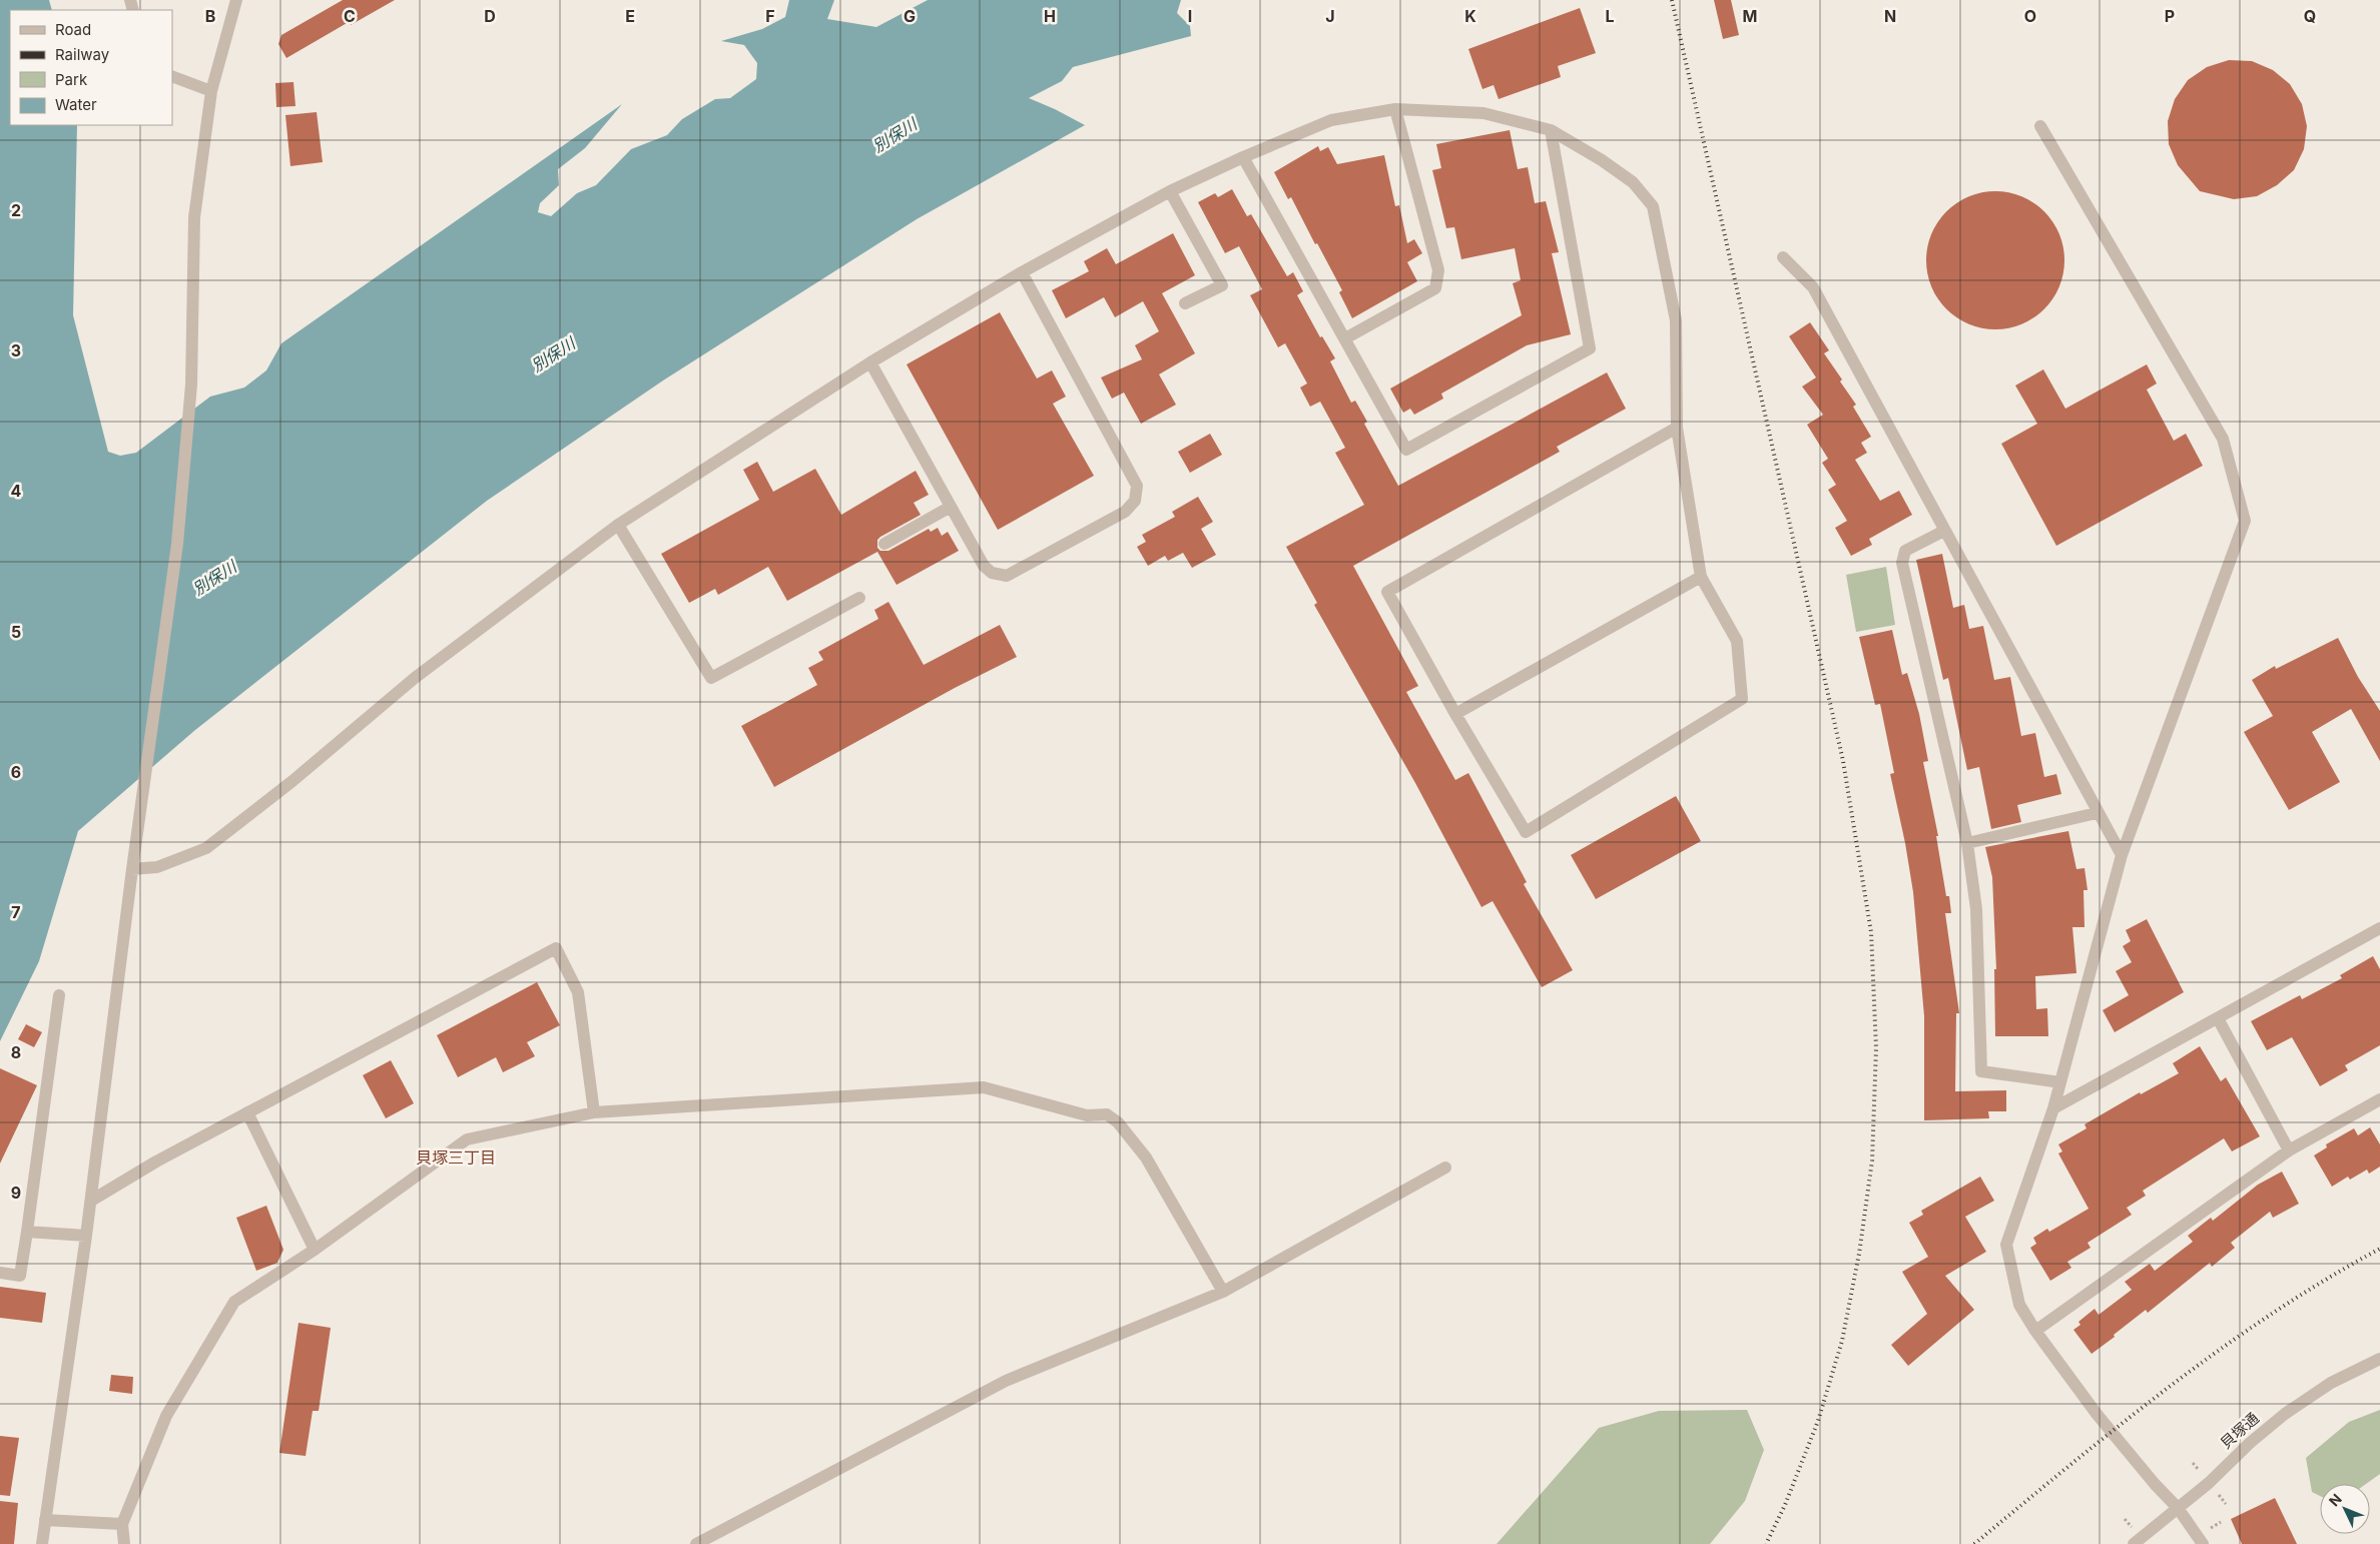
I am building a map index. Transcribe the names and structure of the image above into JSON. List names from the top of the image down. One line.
{"streets":{"street":["貝塚通"]},"districts":["貝塚三丁目"],"water":["別保川"],"legend":["Road","Railway","Park","Water"],"north":"top left","grid":{"columns":["B","C","D","E","F","G","H","I","J","K","L","M","N","O","P","Q"],"rows":["2","3","4","5","6","7","8","9"]}}
